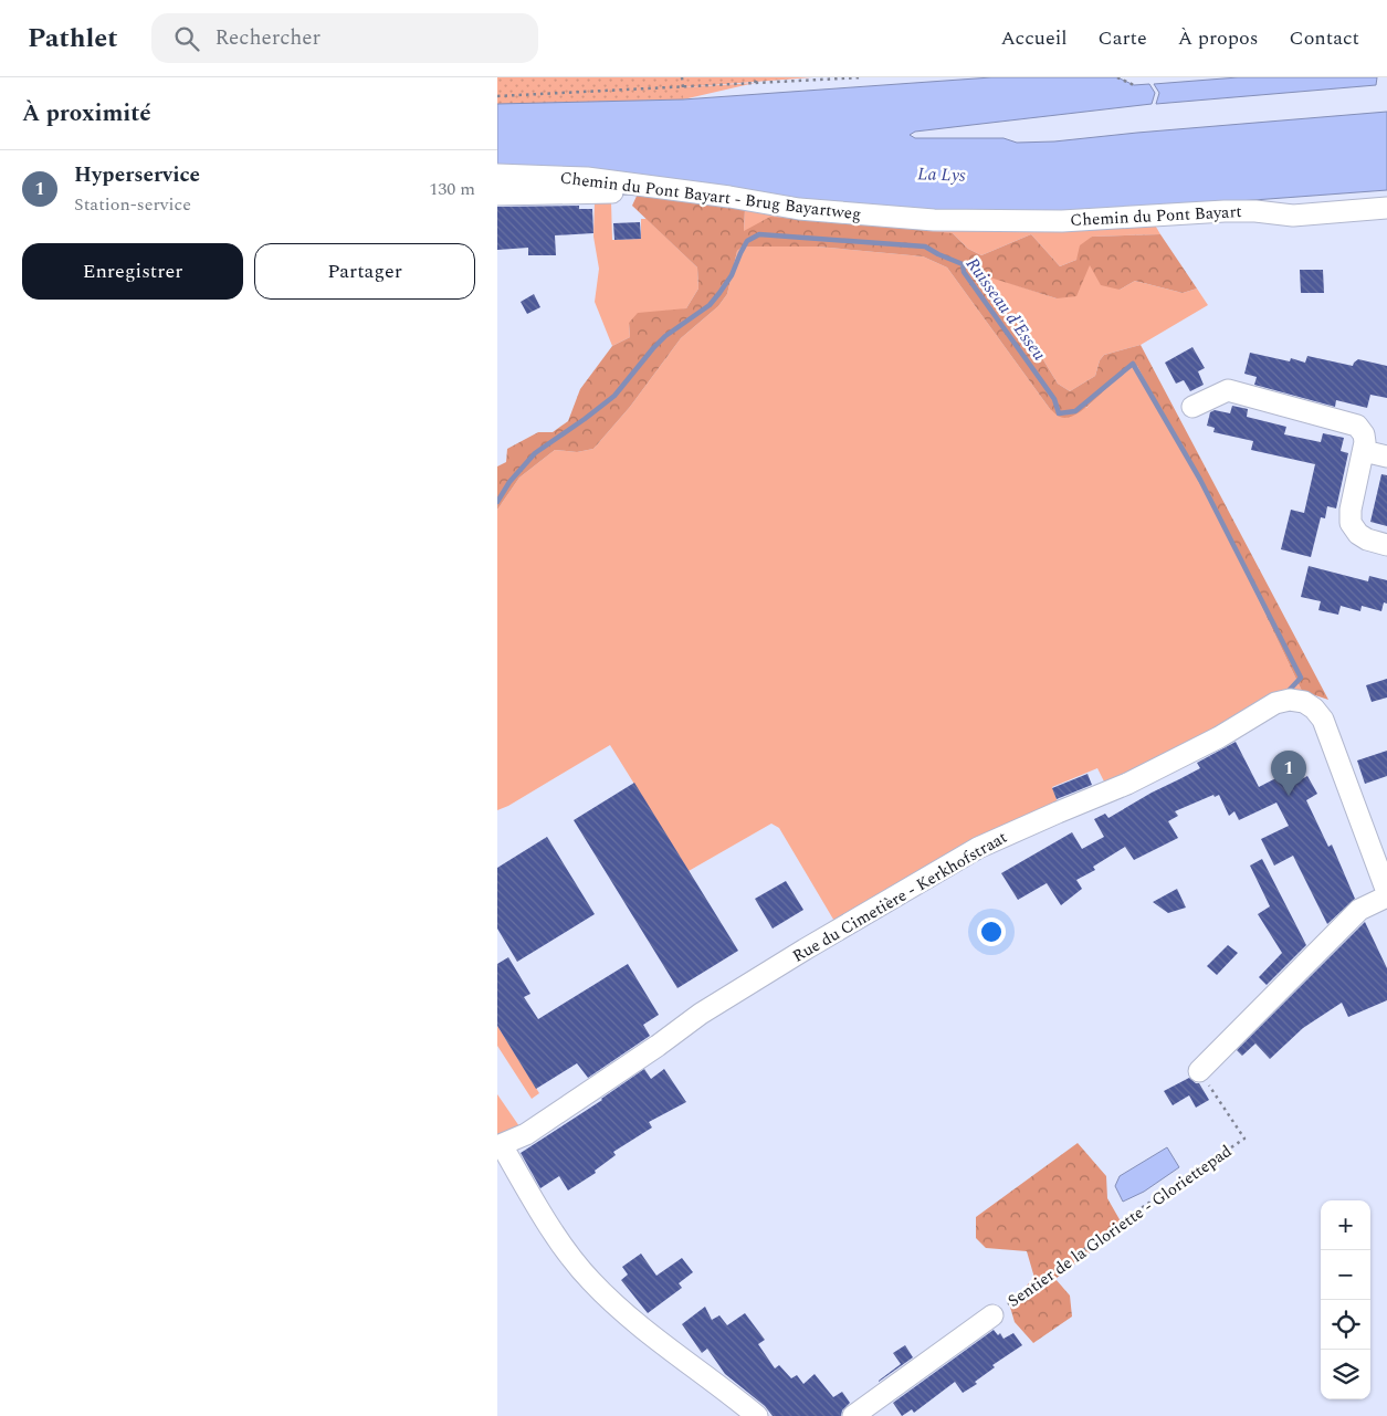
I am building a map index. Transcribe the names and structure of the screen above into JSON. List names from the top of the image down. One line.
{"streets":{"street":["Chemin du Pont Bayart - Brug Bayartweg","Chemin du Pont Bayart","Rue du Cimetière - Kerkhofstraat","Sentier de la Gloriette - Gloriettepad"]},"crossings":[["Chemin du Pont Bayart - Brug Bayartweg","Chemin du Pont Bayart"]],"water":["La Lys","Ruisseau d'Esseu"],"page":{"header":"Pathlet","search":"Rechercher","nav":["Accueil","Carte","À propos","Contact"],"heading":"À proximité","list":[{"mark":"1","name":"Hyperservice","note":"Station-service","value":"130 m"}],"buttons":["Enregistrer","Partager"],"pins":"1","map_buttons":["+","−"]}}
